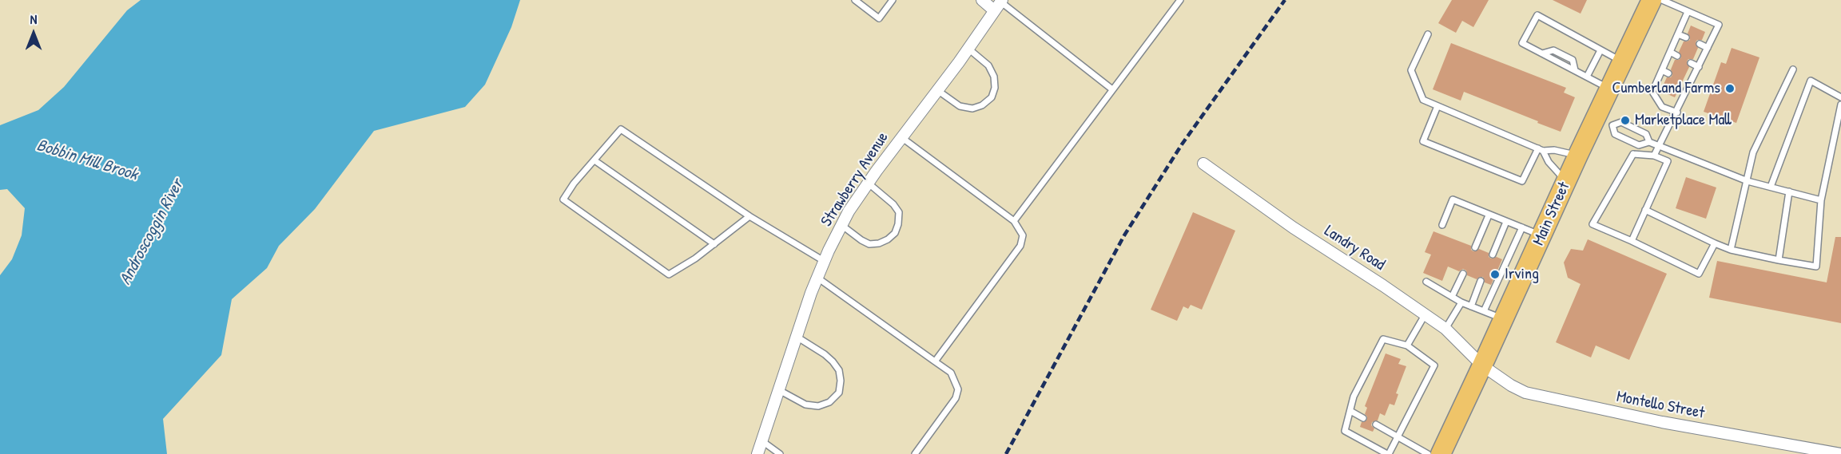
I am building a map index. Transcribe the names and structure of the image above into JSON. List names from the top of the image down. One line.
{"streets":{"highway":["Main Street"],"street":["Strawberry Avenue","Landry Road","Montello Street"]},"crossings":[["Main Street","Landry Road"],["Main Street","Montello Street"],["Landry Road","Montello Street"]],"water":["Bobbin Mill Brook","Androscoggin River"],"places":["Cumberland Farms","Marketplace Mall","Irving"],"north":"top"}
